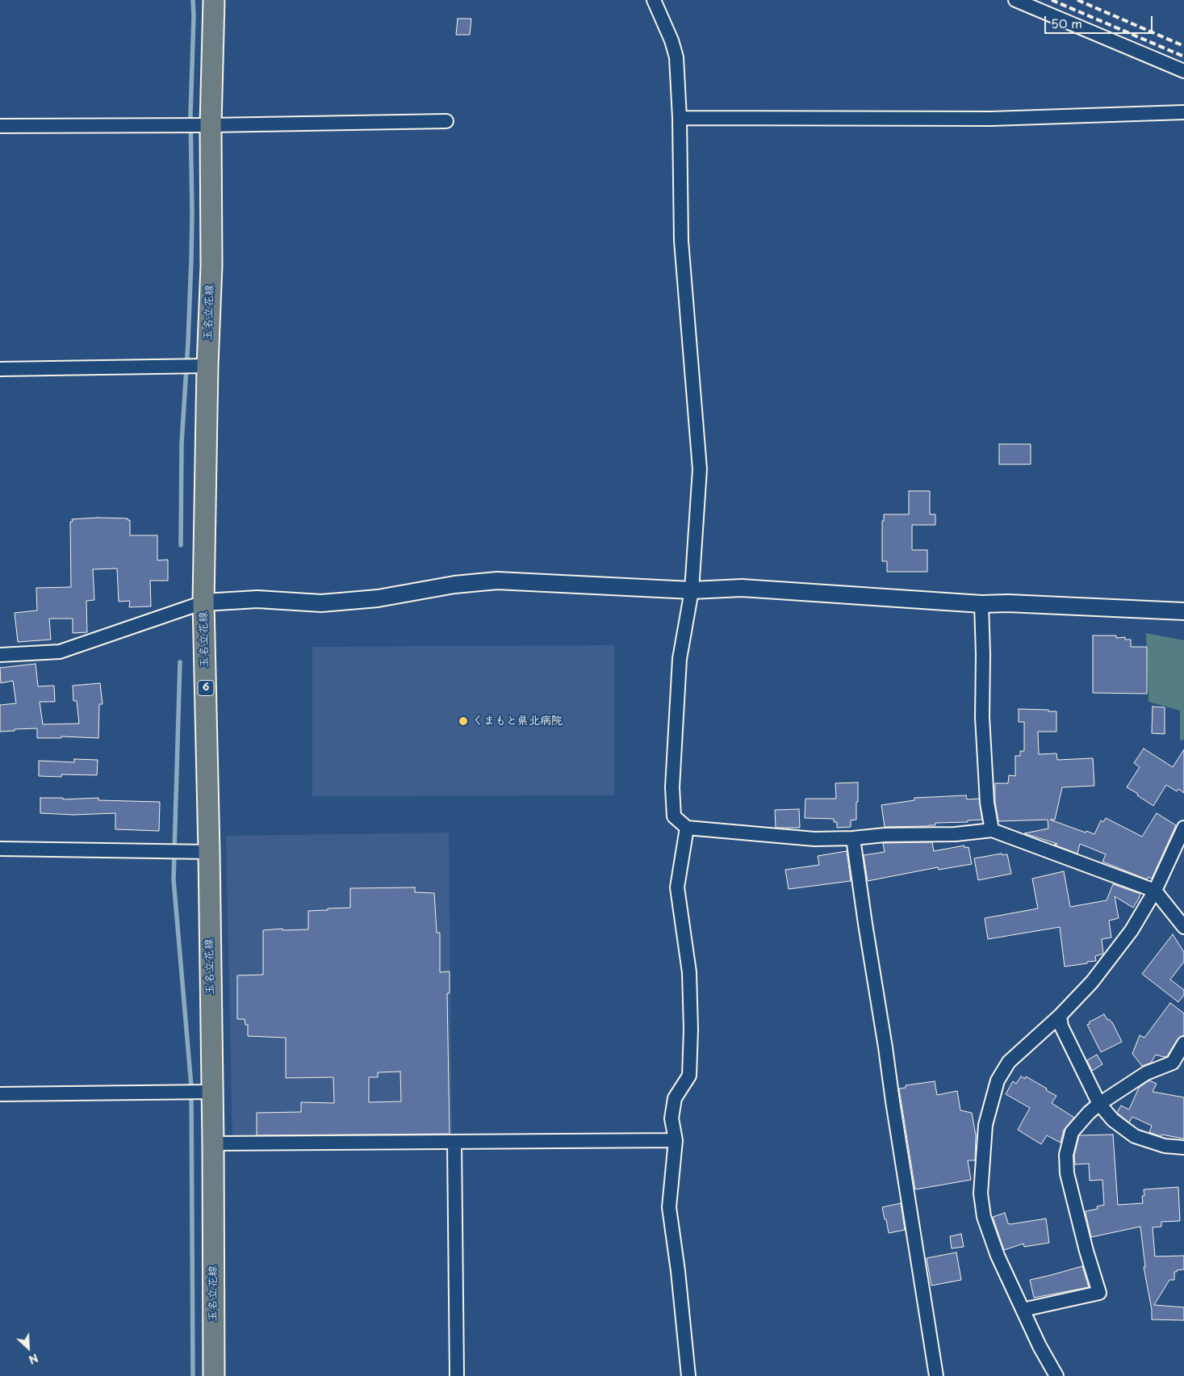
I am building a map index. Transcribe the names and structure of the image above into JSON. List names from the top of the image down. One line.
{"streets":{"main road":["玉名立花線","6"]},"places":["くまもと県北病院"],"scale_bar":"50 m","north":"bottom right"}
